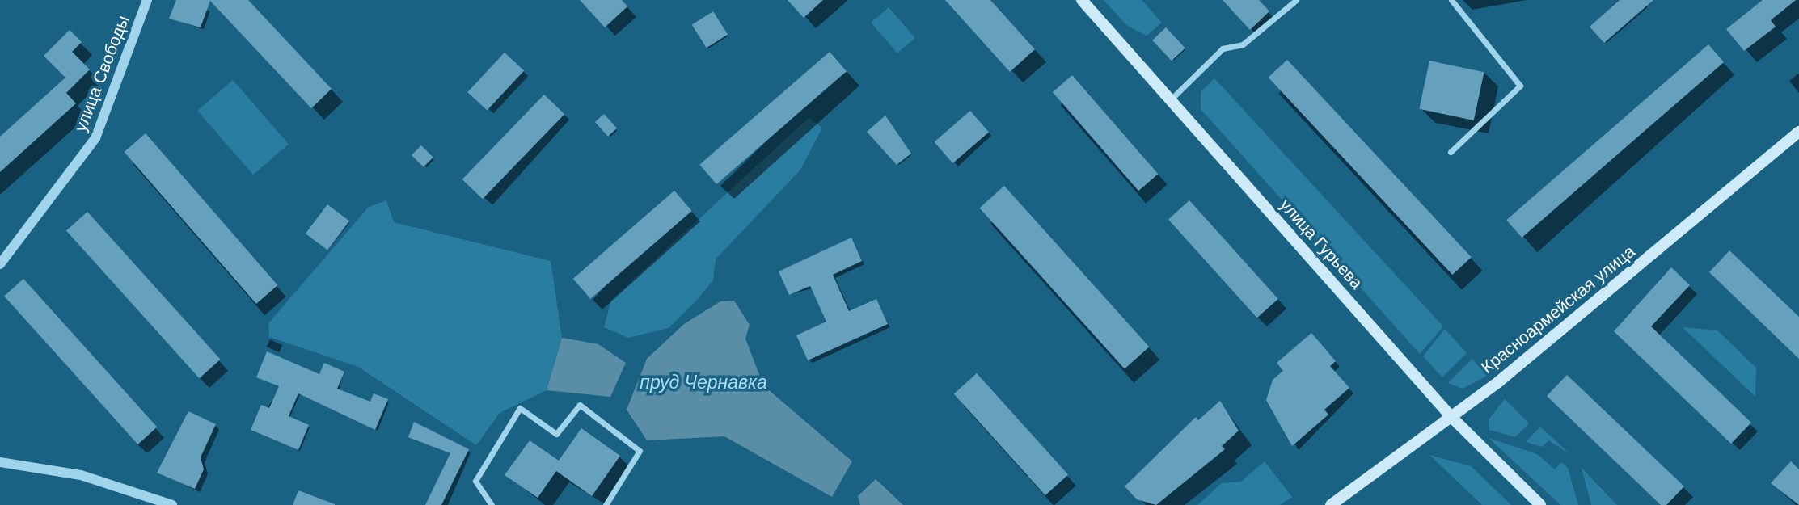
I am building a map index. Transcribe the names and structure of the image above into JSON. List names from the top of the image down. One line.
{"streets":{"main road":["улица Гурьева","Красноармейская улица"],"street":["улица Свободы"]},"crossings":[["улица Гурьева","Красноармейская улица"]],"water":["пруд Чернавка"]}
